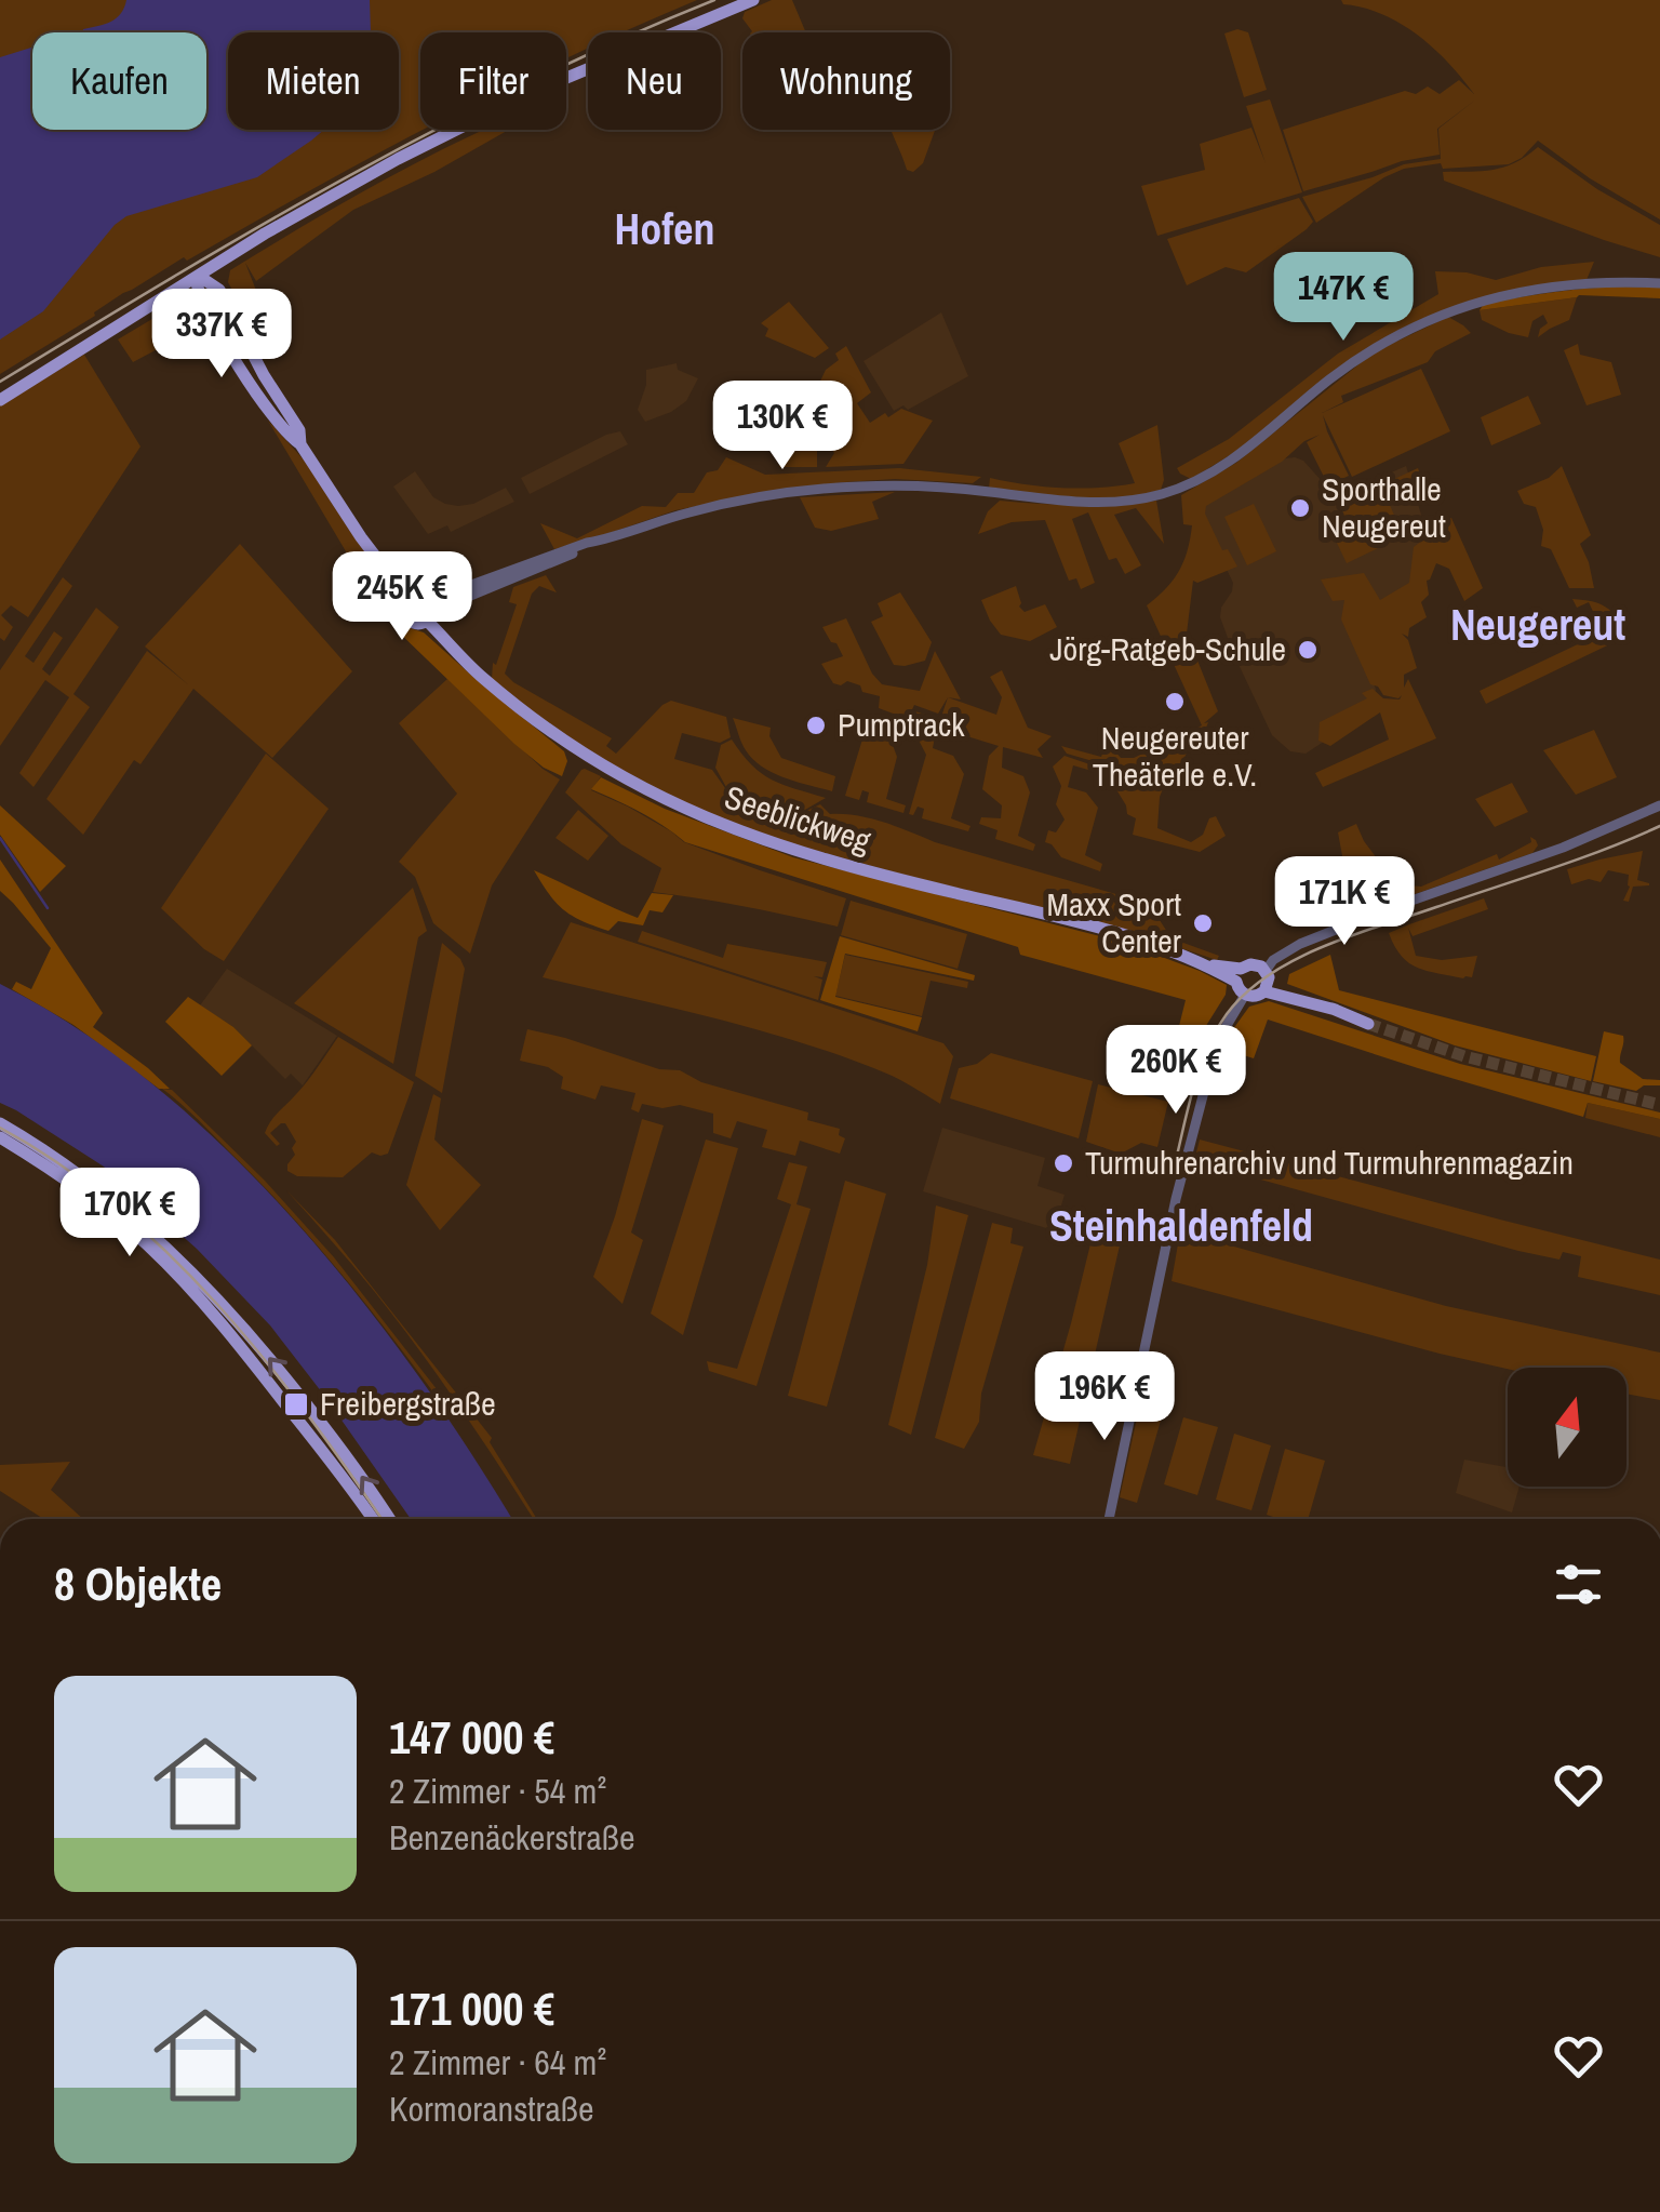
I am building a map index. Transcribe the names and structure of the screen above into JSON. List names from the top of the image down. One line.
{"streets":{"main road":["Seeblickweg"]},"districts":["Hofen","Neugereut","Steinhaldenfeld"],"places":{"other":["Sporthalle Neugereut","Jörg-Ratgeb-Schule","Neugereuter Theäterle e.V.","Pumptrack","Maxx Sport Center","Turmuhrenarchiv und Turmuhrenmagazin"],"transit":["Freibergstraße"]},"north":"top","page":{"chip":["Kaufen","Mieten","Filter","Neu","Wohnung"],"price":["147K €","337K €","130K €","245K €","171K €","260K €","170K €","196K €"],"heading":"8 Objekte","list":[{"name":"147 000 €","note":"2 Zimmer · 54 m² · Benzenäckerstraße"},{"name":"171 000 €","note":"2 Zimmer · 64 m² · Kormoranstraße"}]}}
